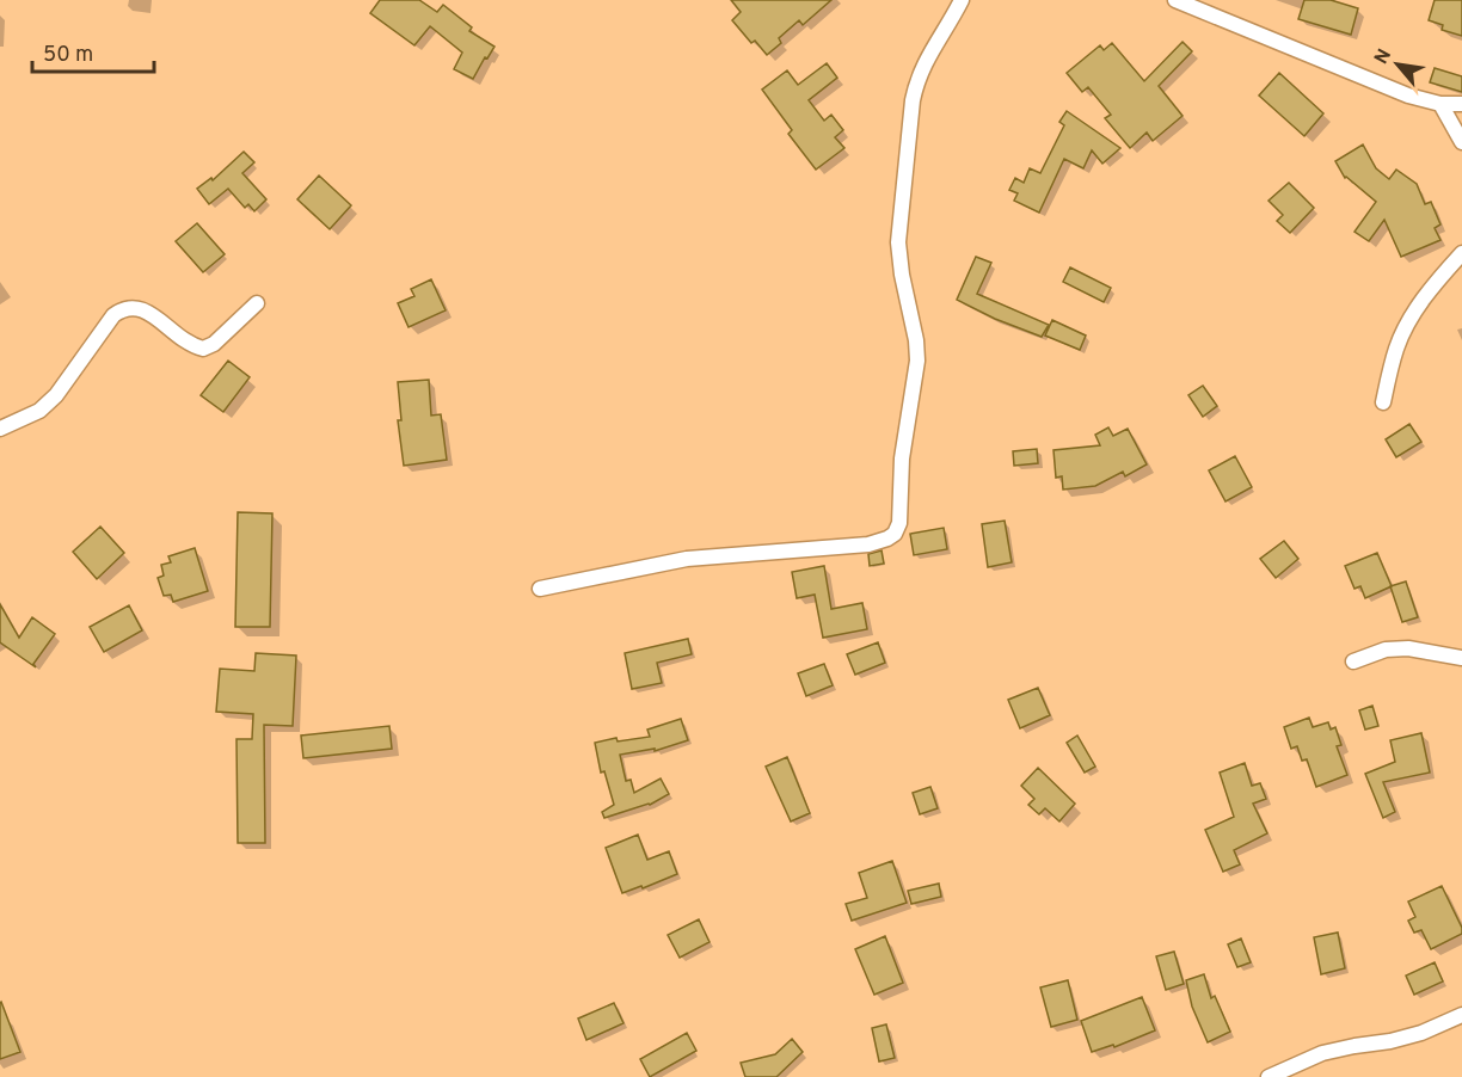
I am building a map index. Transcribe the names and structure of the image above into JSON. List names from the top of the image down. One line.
{"scale_bar":"50 m","north":"top left"}
